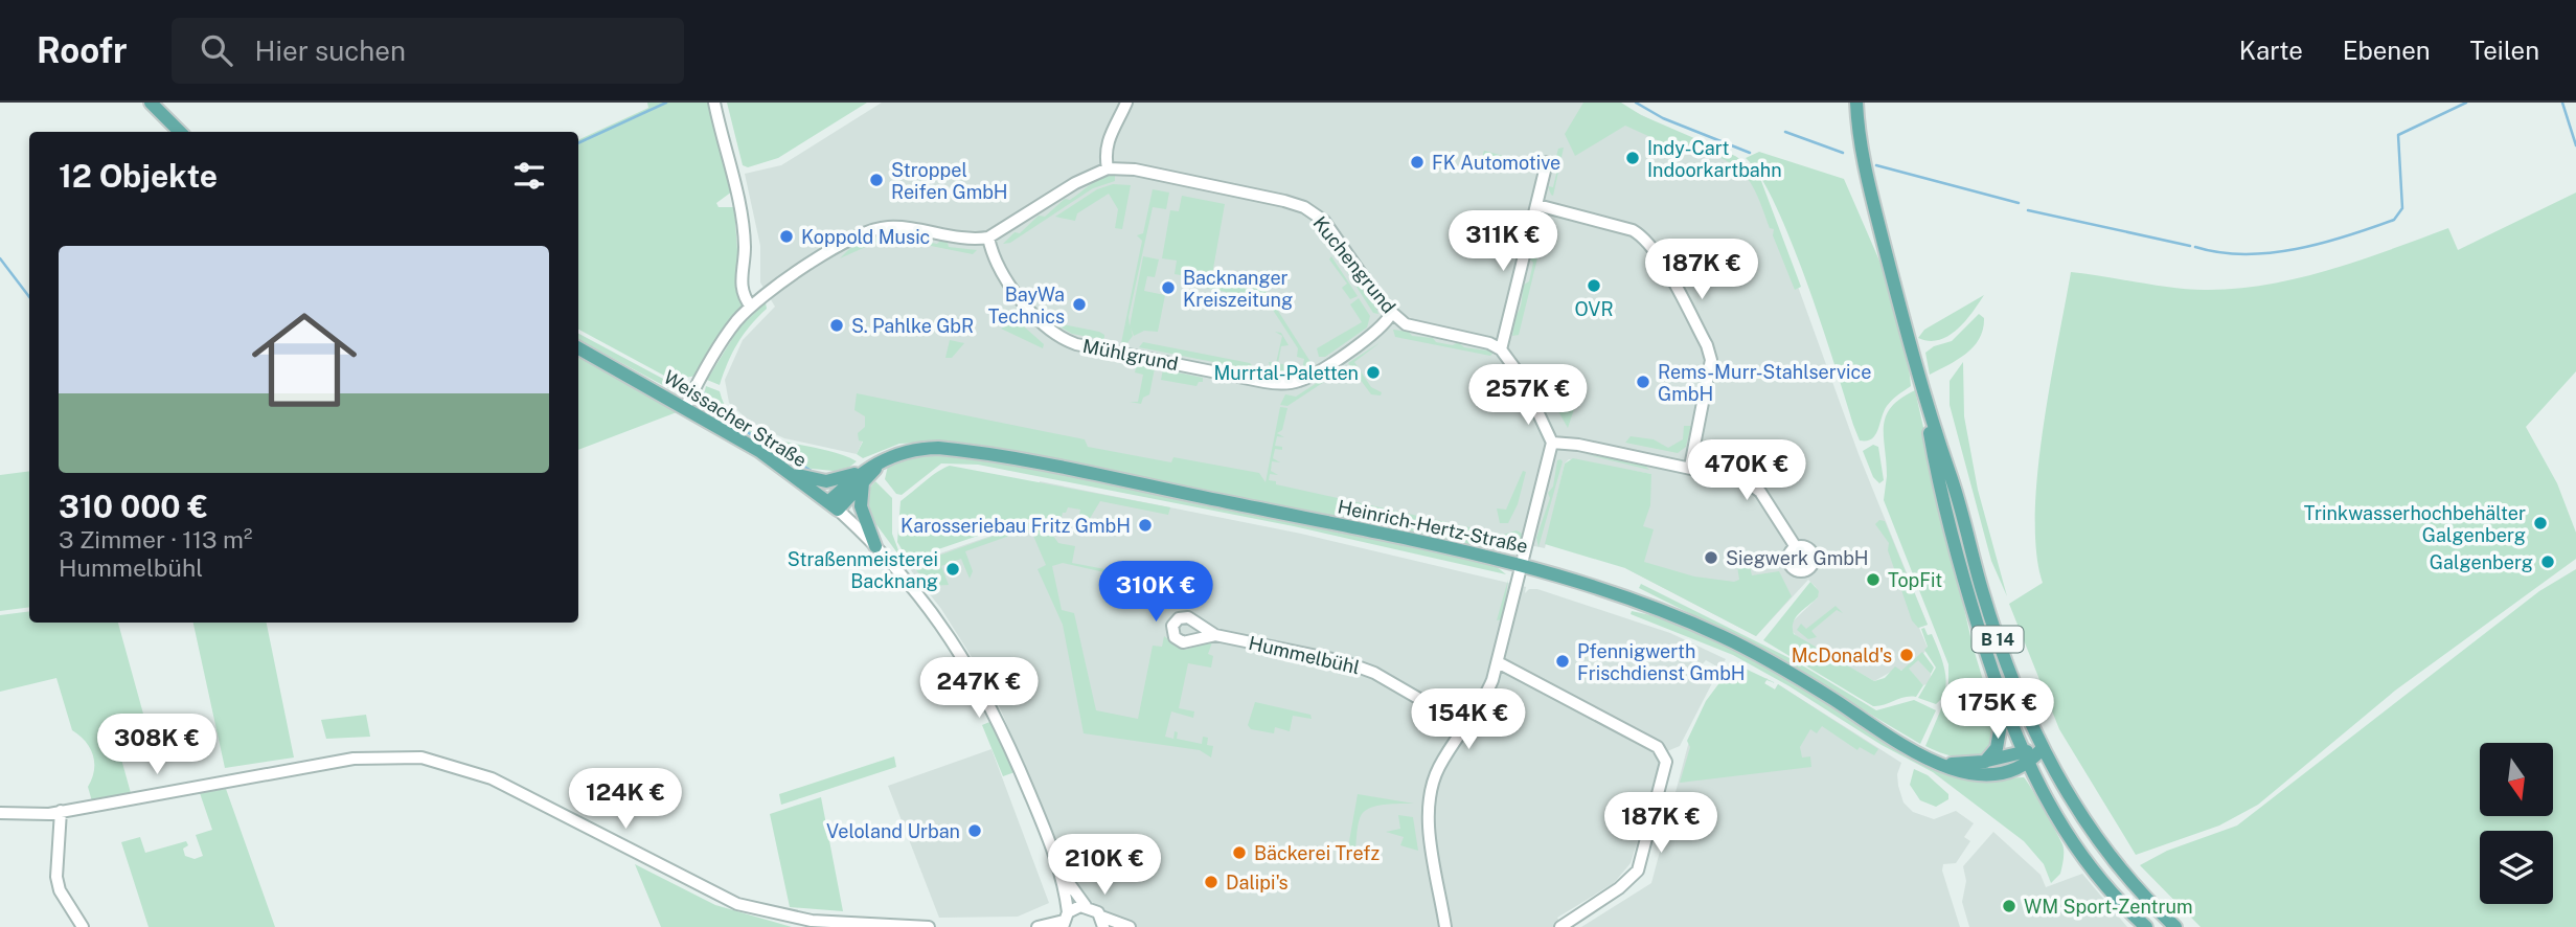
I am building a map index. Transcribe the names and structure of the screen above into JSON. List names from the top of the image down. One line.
{"streets":{"main road":["Weissacher Straße","Heinrich-Hertz-Straße","B 14"],"street":["Kuchengrund","Mühlgrund","Hummelbühl"]},"crossings":[["Kuchengrund","Mühlgrund"],["Weissacher Straße","Heinrich-Hertz-Straße"],["Heinrich-Hertz-Straße","B 14"]],"places":["Indy-Cart Indoorkartbahn","FK Automotive","Stroppel Reifen GmbH","Koppold Music","OVR","Backnanger Kreiszeitung","BayWa Technics","S. Pahlke GbR","Murrtal-Paletten","Rems-Murr-Stahlservice GmbH","Trinkwasserhochbehälter Galgenberg","Karosseriebau Fritz GmbH","Siegwerk GmbH","Galgenberg","Straßenmeisterei Backnang","TopFit","McDonald's","Pfennigwerth Frischdienst GmbH","Veloland Urban","Bäckerei Trefz","Dalipi's","WM Sport-Zentrum"],"north":"bottom","page":{"header":"Roofr","search":"Hier suchen","nav":["Karte","Ebenen","Teilen"],"heading":"12 Objekte","price":["311K €","187K €","257K €","470K €","310K €","247K €","175K €","154K €","308K €","124K €","187K €","210K €"],"list":[{"name":"310 000 €","note":"3 Zimmer · 113 m² · Hummelbühl"}]}}
